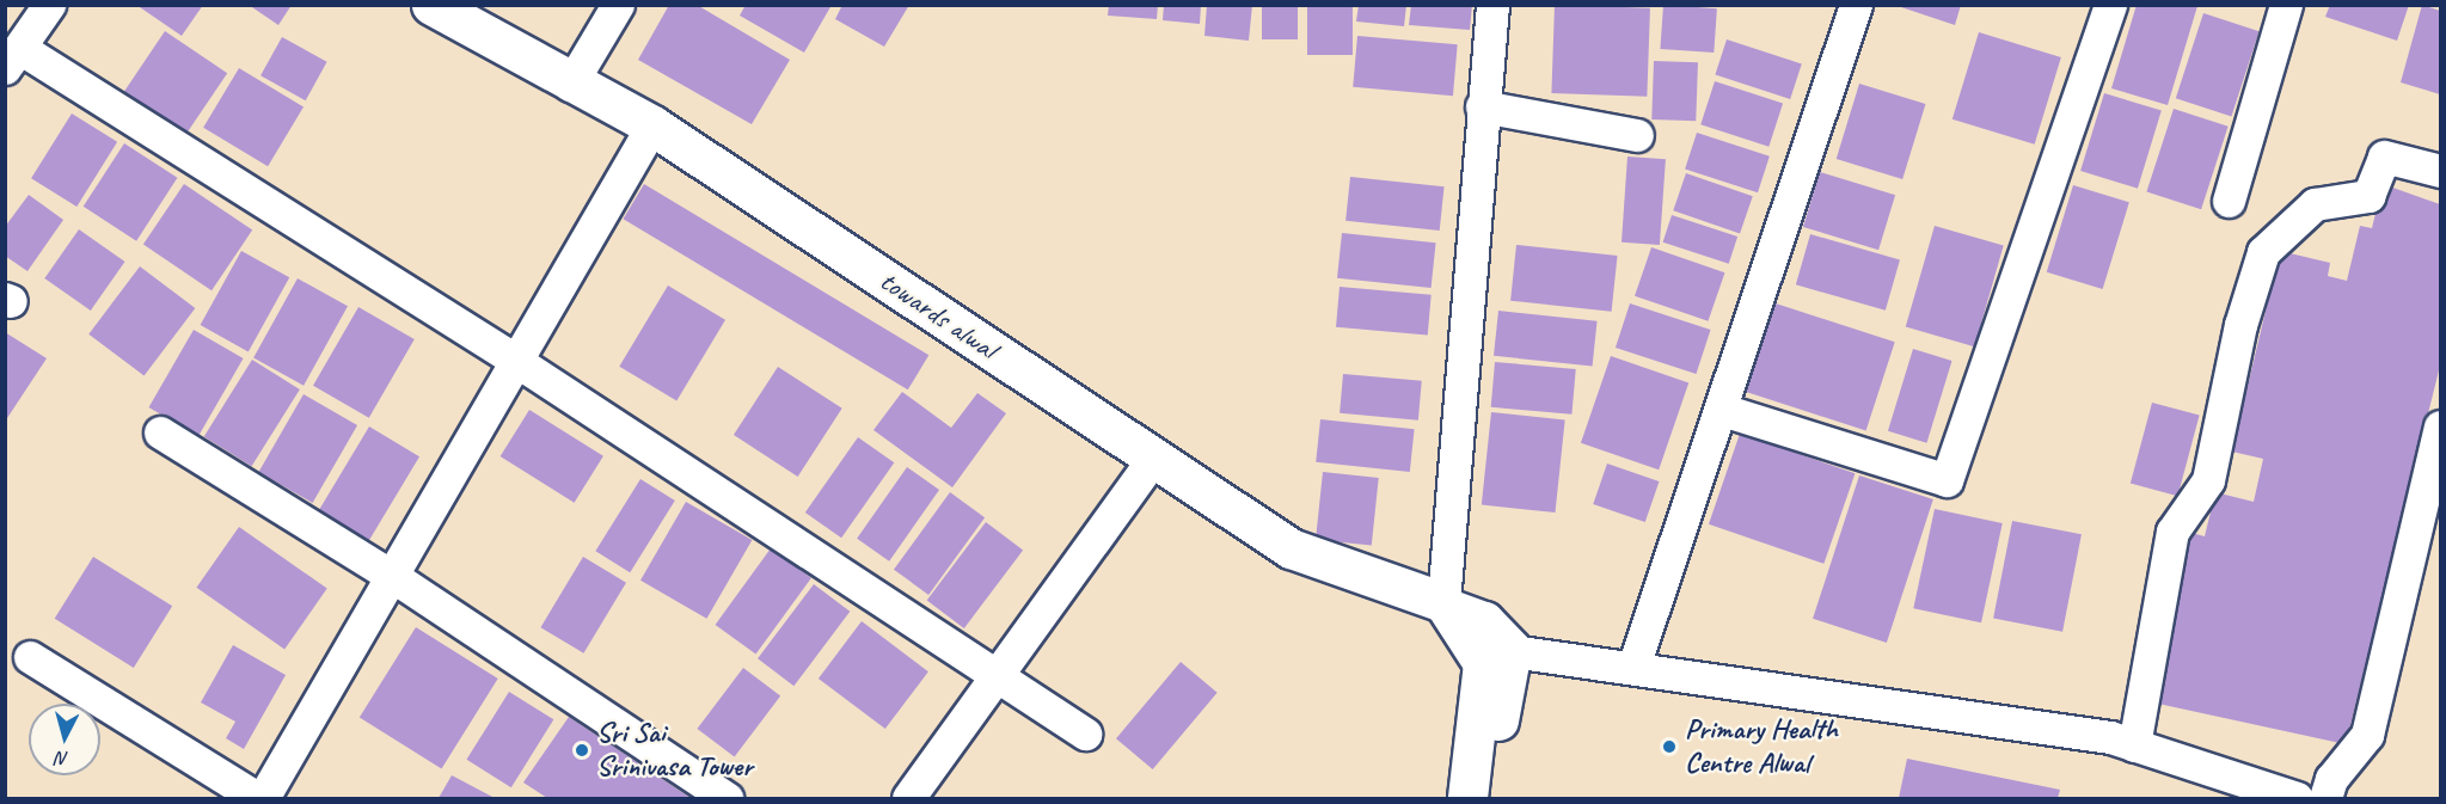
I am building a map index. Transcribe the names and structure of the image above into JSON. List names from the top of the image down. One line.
{"streets":{"main road":["towards alwal"]},"places":["Primary Health Centre Alwal","Sri Sai Srinivasa Tower"],"north":"bottom"}
